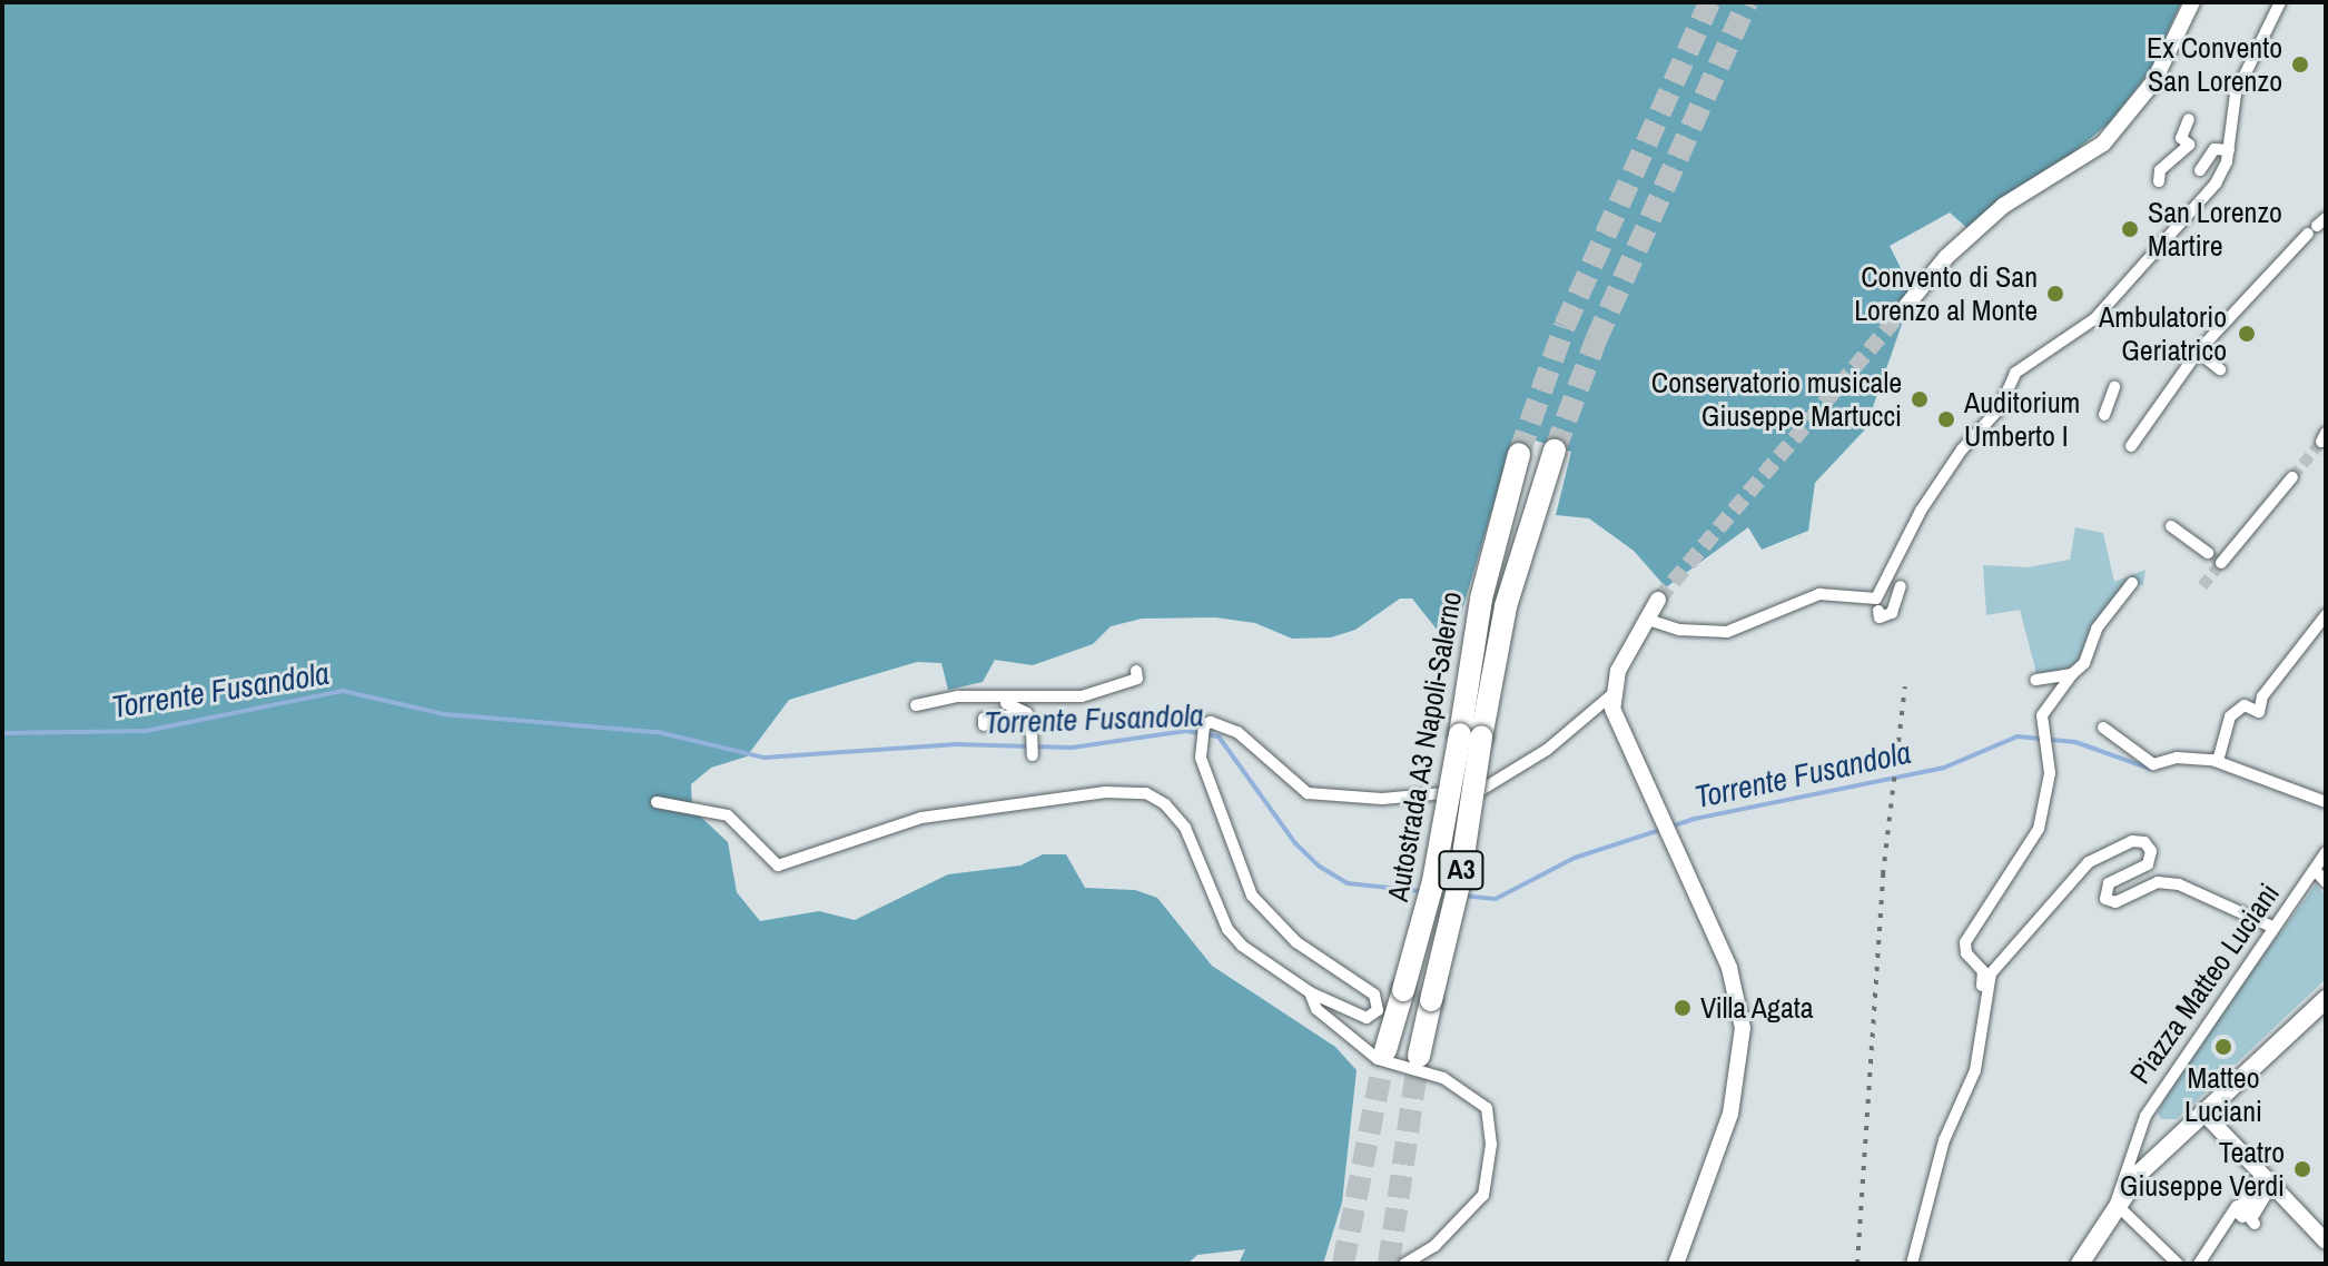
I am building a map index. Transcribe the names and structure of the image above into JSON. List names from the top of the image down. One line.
{"streets":{"highway":["Autostrada A3 Napoli-Salerno","A3"],"street":["Piazza Matteo Luciani"]},"water":["Torrente Fusandola"],"places":["Ex Convento San Lorenzo","San Lorenzo Martire","Convento di San Lorenzo al Monte","Ambulatorio Geriatrico","Conservatorio musicale Giuseppe Martucci","Auditorium Umberto I","Villa Agata","Matteo Luciani","Teatro Giuseppe Verdi"]}
